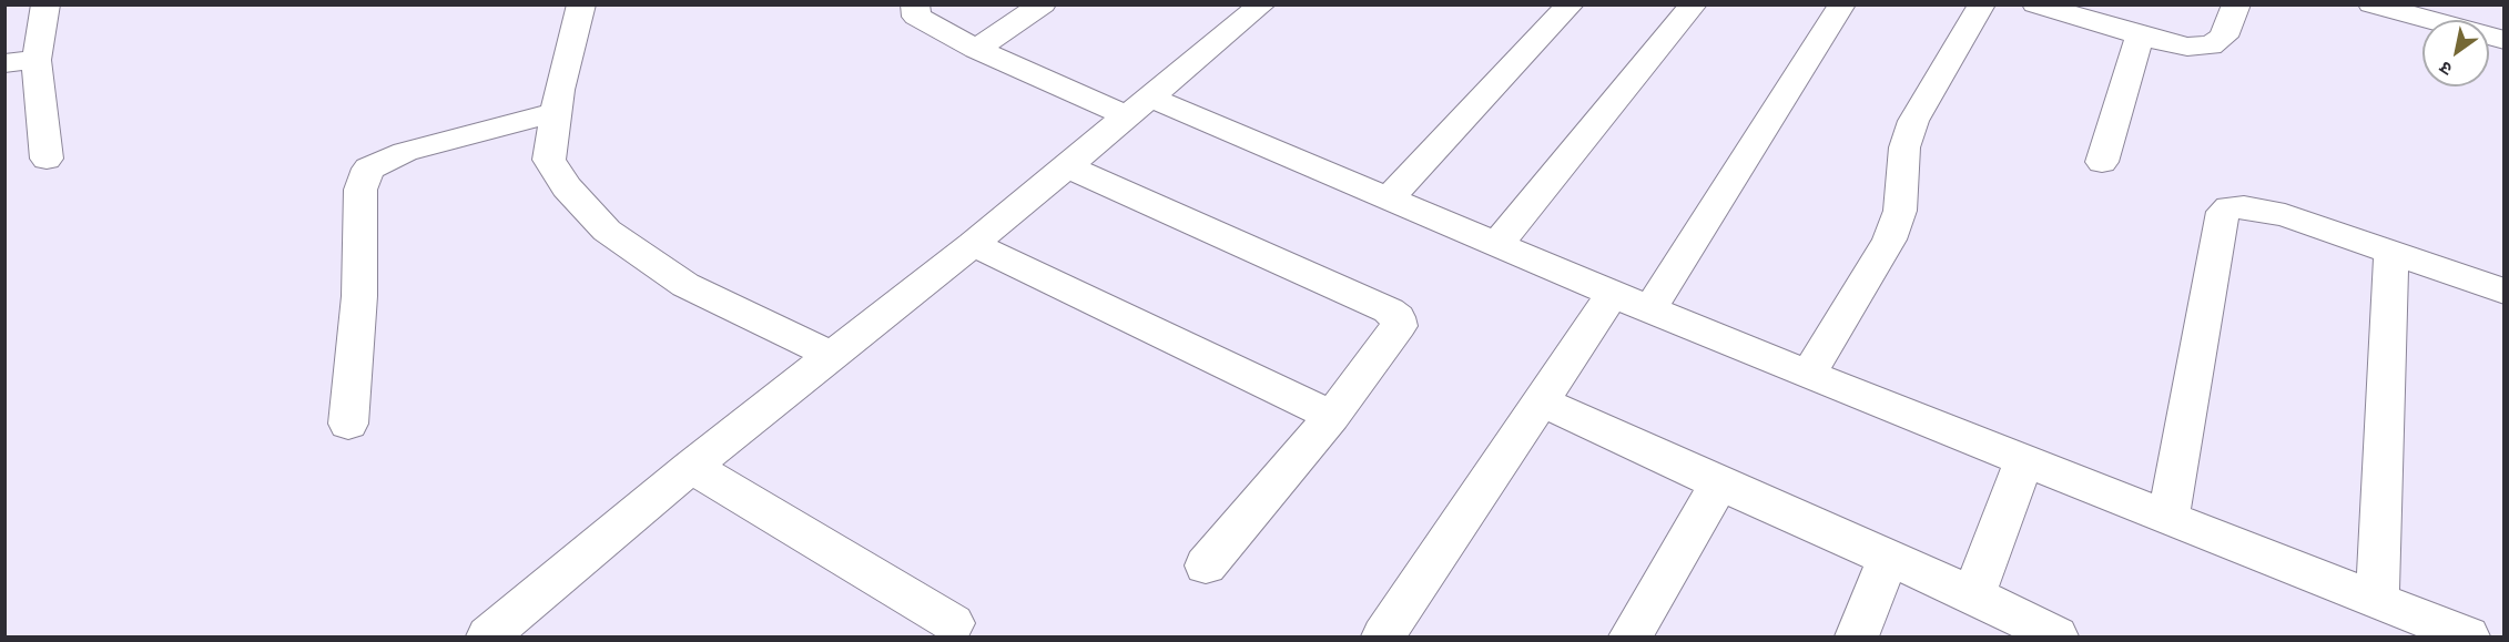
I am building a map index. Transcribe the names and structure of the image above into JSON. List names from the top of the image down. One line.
{"north":"bottom left"}
